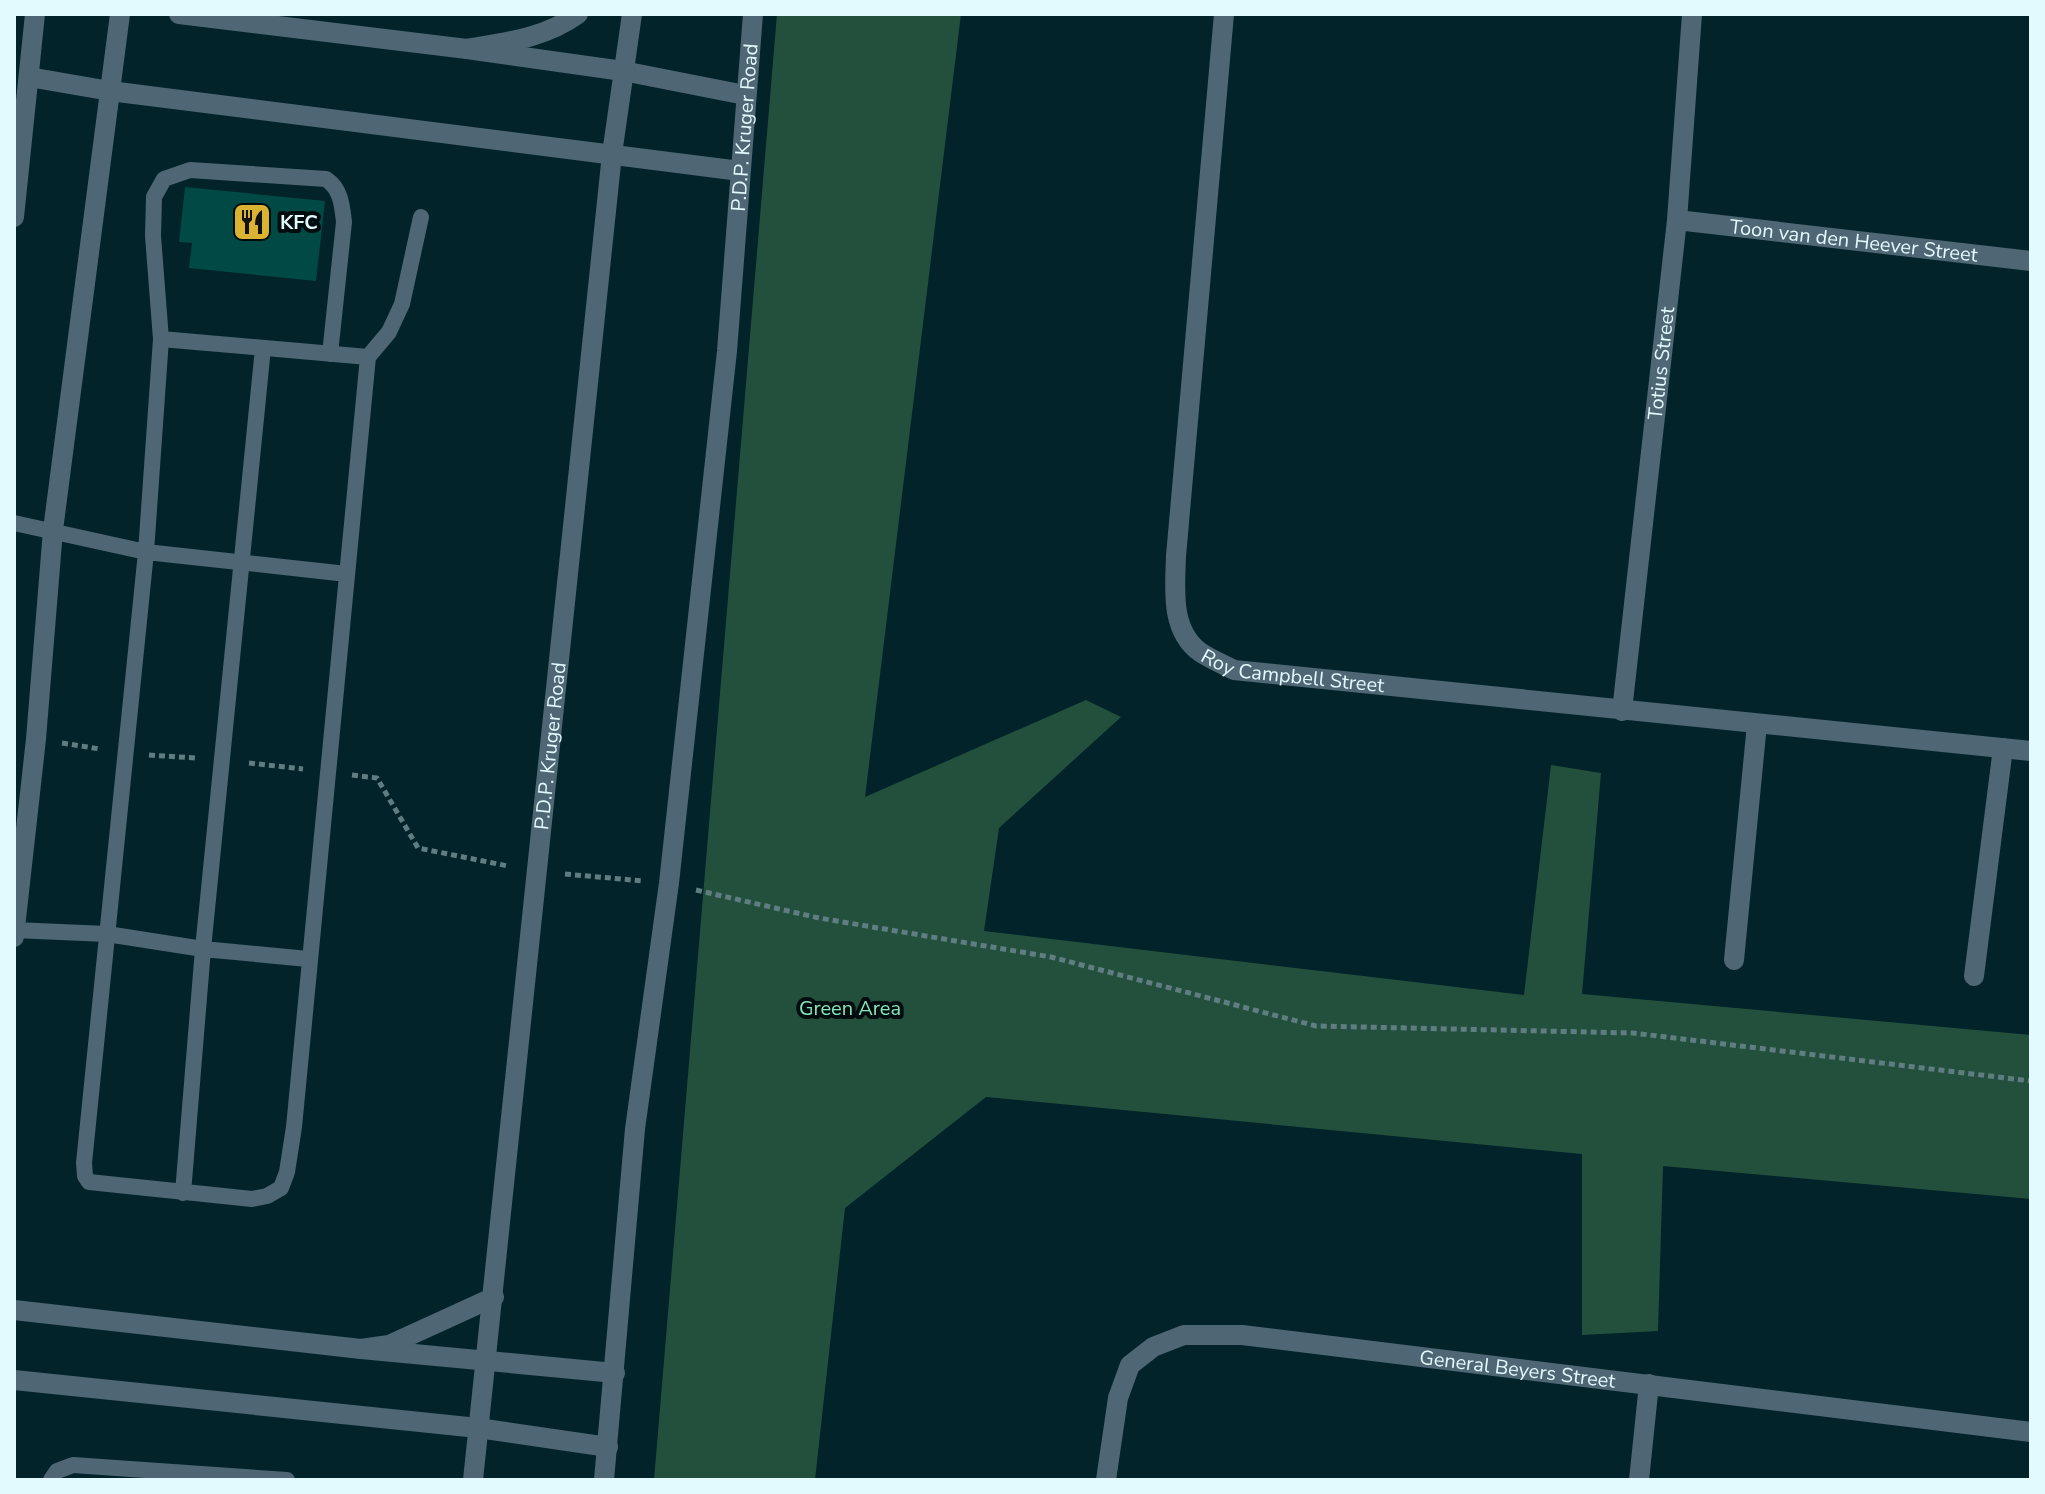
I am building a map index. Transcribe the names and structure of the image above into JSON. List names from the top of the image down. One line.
{"streets":{"street":["P.D.P. Kruger Road","Toon van den Heever Street","Totius Street","Roy Campbell Street","General Beyers Street"]},"crossings":[["Toon van den Heever Street","Totius Street"],["Totius Street","Roy Campbell Street"]],"parks":["Green Area"],"places":{"restaurant":["KFC"]}}
